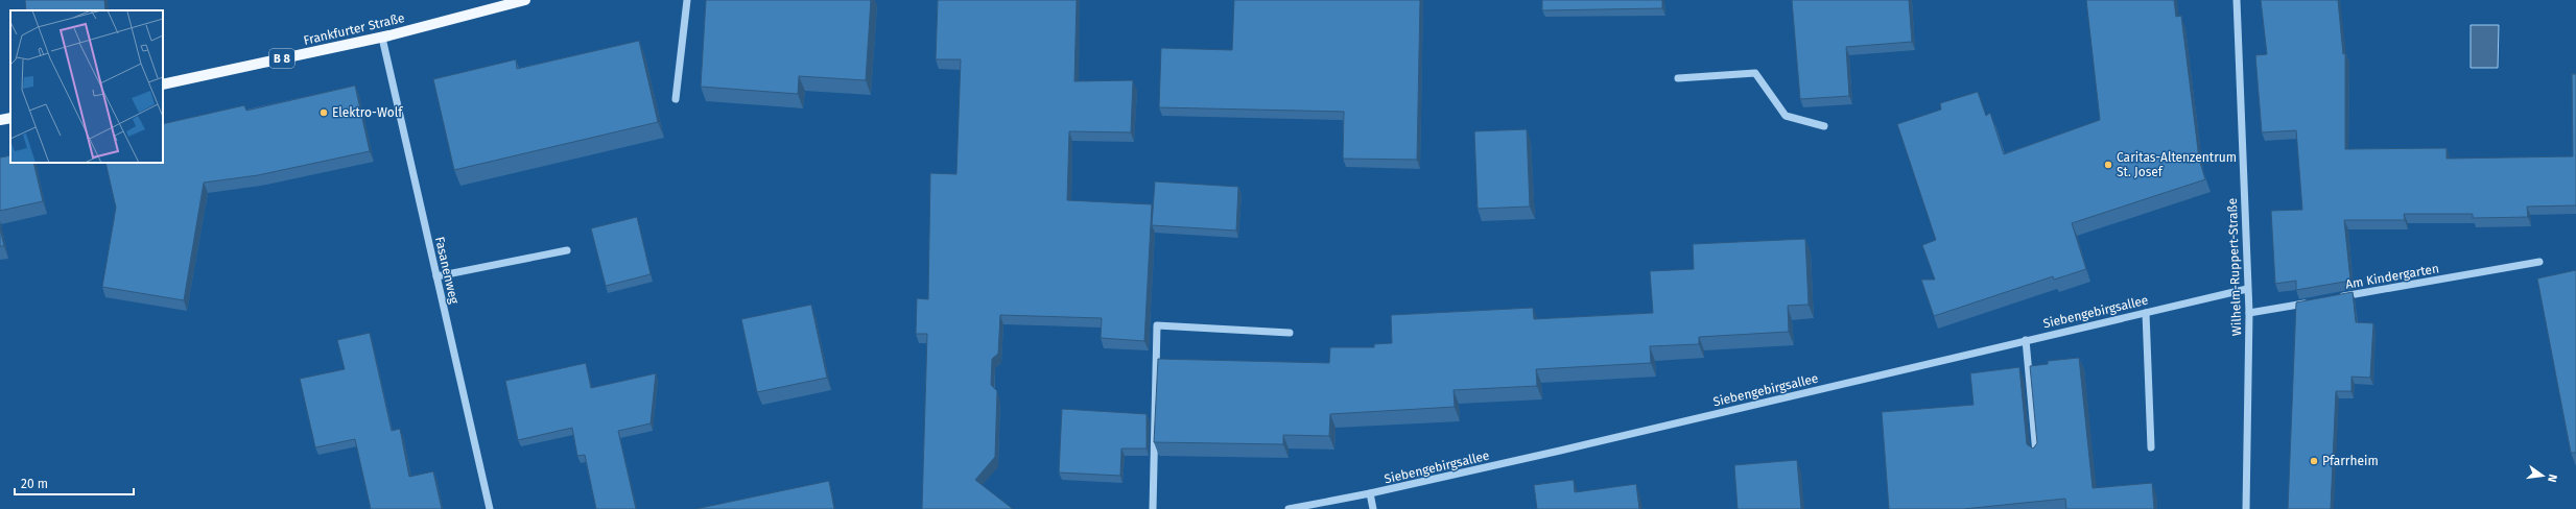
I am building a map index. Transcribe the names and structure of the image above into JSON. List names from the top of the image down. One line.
{"streets":{"main road":["Frankfurter Straße","B 8"],"street":["Wilhelm-Ruppert-Straße","Fasanenweg","Am Kindergarten","Siebengebirgsallee"]},"crossings":[["Frankfurter Straße","Fasanenweg"],["Wilhelm-Ruppert-Straße","Siebengebirgsallee"]],"places":["Elektro-Wolf","Caritas-Altenzentrum St. Josef","Pfarrheim"],"scale_bar":"20 m","north":"right"}
